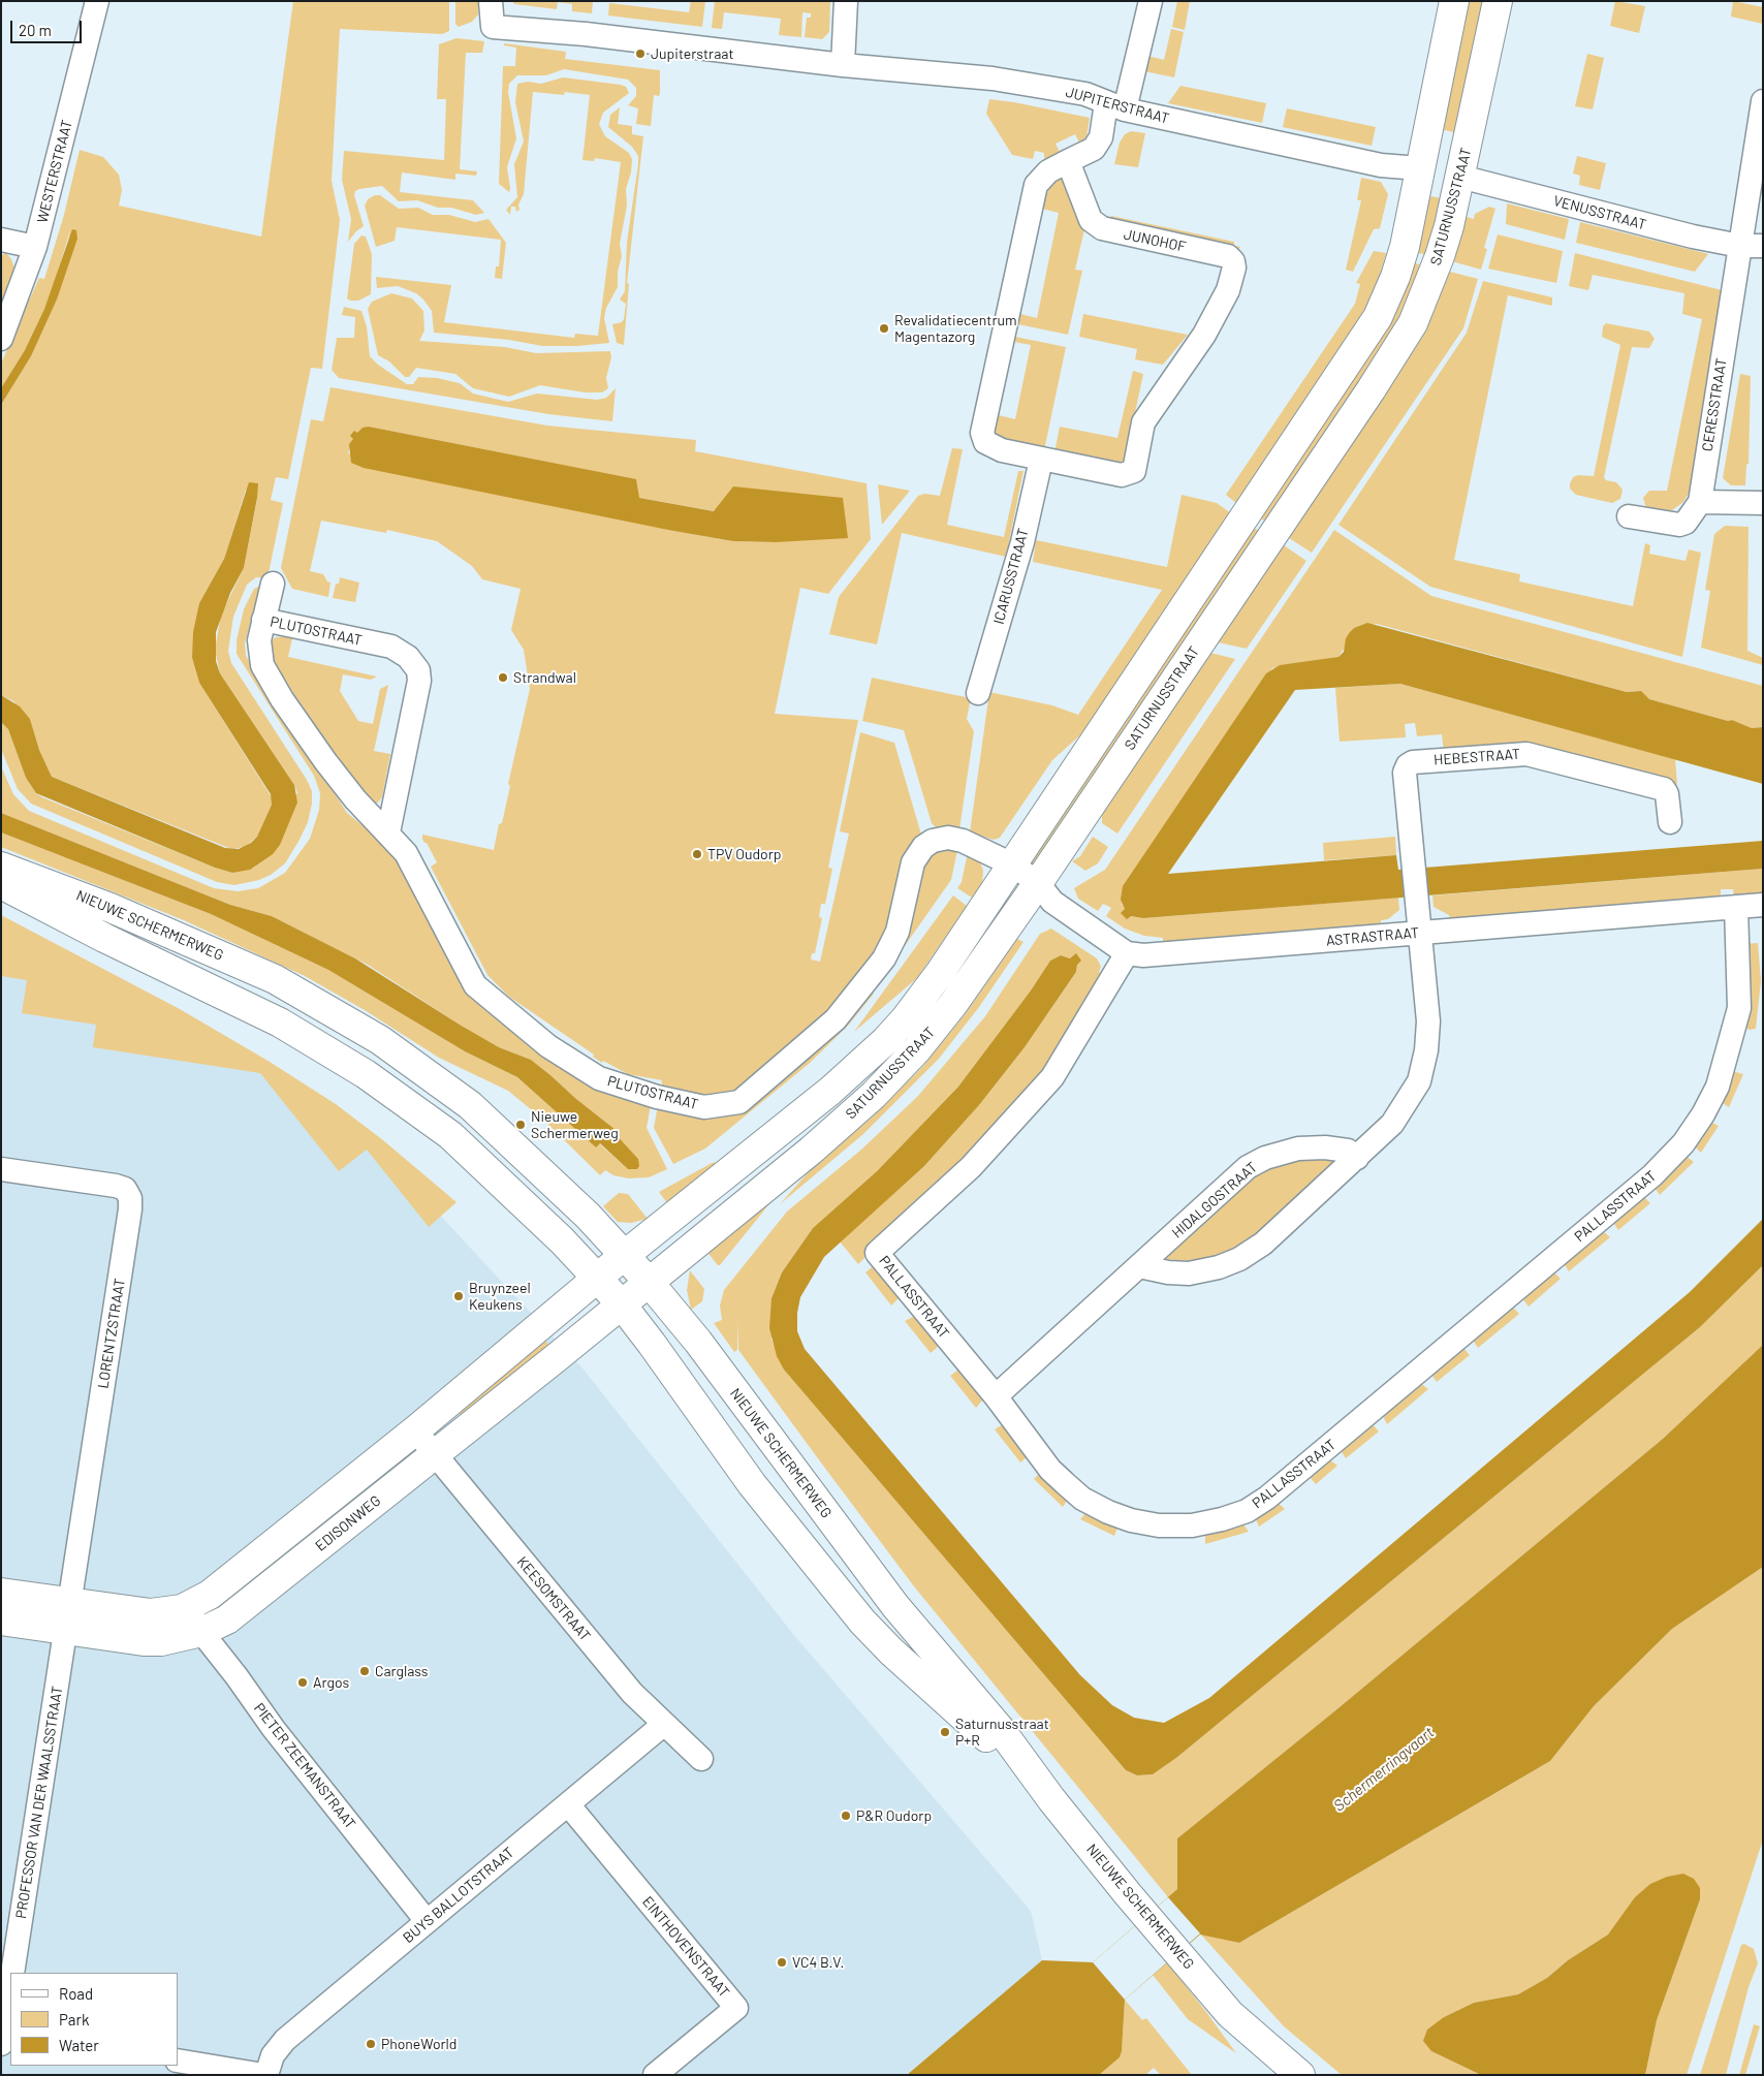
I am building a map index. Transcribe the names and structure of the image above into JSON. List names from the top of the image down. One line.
{"streets":{"street":["JUPITERSTRAAT","WESTERSTRAAT","SATURNUSSTRAAT","VENUSSTRAAT","JUNOHOF","CERESSTRAAT","ICARUSSTRAAT","PLUTOSTRAAT","HEBESTRAAT","NIEUWE SCHERMERWEG","ASTRASTRAAT","HIDALGOSTRAAT","PALLASSTRAAT","LORENTZSTRAAT","EDISONWEG","KEESOMSTRAAT","PIETER ZEEMANSTRAAT","PROFESSOR VAN DER WAALSSTRAAT","BUYS BALLOTSTRAAT","EINTHOVENSTRAAT"]},"crossings":[["JUPITERSTRAAT","SATURNUSSTRAAT"],["JUPITERSTRAAT","VENUSSTRAAT"],["SATURNUSSTRAAT","VENUSSTRAAT"],["SATURNUSSTRAAT","PLUTOSTRAAT"],["SATURNUSSTRAAT","NIEUWE SCHERMERWEG"],["SATURNUSSTRAAT","EDISONWEG"],["VENUSSTRAAT","CERESSTRAAT"],["JUNOHOF","ICARUSSTRAAT"],["HEBESTRAAT","ASTRASTRAAT"],["NIEUWE SCHERMERWEG","EDISONWEG"],["ASTRASTRAAT","PALLASSTRAAT"],["HIDALGOSTRAAT","PALLASSTRAAT"],["LORENTZSTRAAT","PROFESSOR VAN DER WAALSSTRAAT"],["EDISONWEG","KEESOMSTRAAT"],["EDISONWEG","PIETER ZEEMANSTRAAT"],["EDISONWEG","PROFESSOR VAN DER WAALSSTRAAT"],["KEESOMSTRAAT","BUYS BALLOTSTRAAT"],["PIETER ZEEMANSTRAAT","BUYS BALLOTSTRAAT"],["BUYS BALLOTSTRAAT","EINTHOVENSTRAAT"]],"water":["Schermerringvaart"],"places":["Jupiterstraat","Revalidatiecentrum Magentazorg","Strandwal","TPV Oudorp","Nieuwe Schermerweg","Bruynzeel Keukens","Carglass","Argos","Saturnusstraat P+R","P&R Oudorp","VC4 B.V.","PhoneWorld"],"legend":["Road","Park","Water"],"scale_bar":"20 m"}
